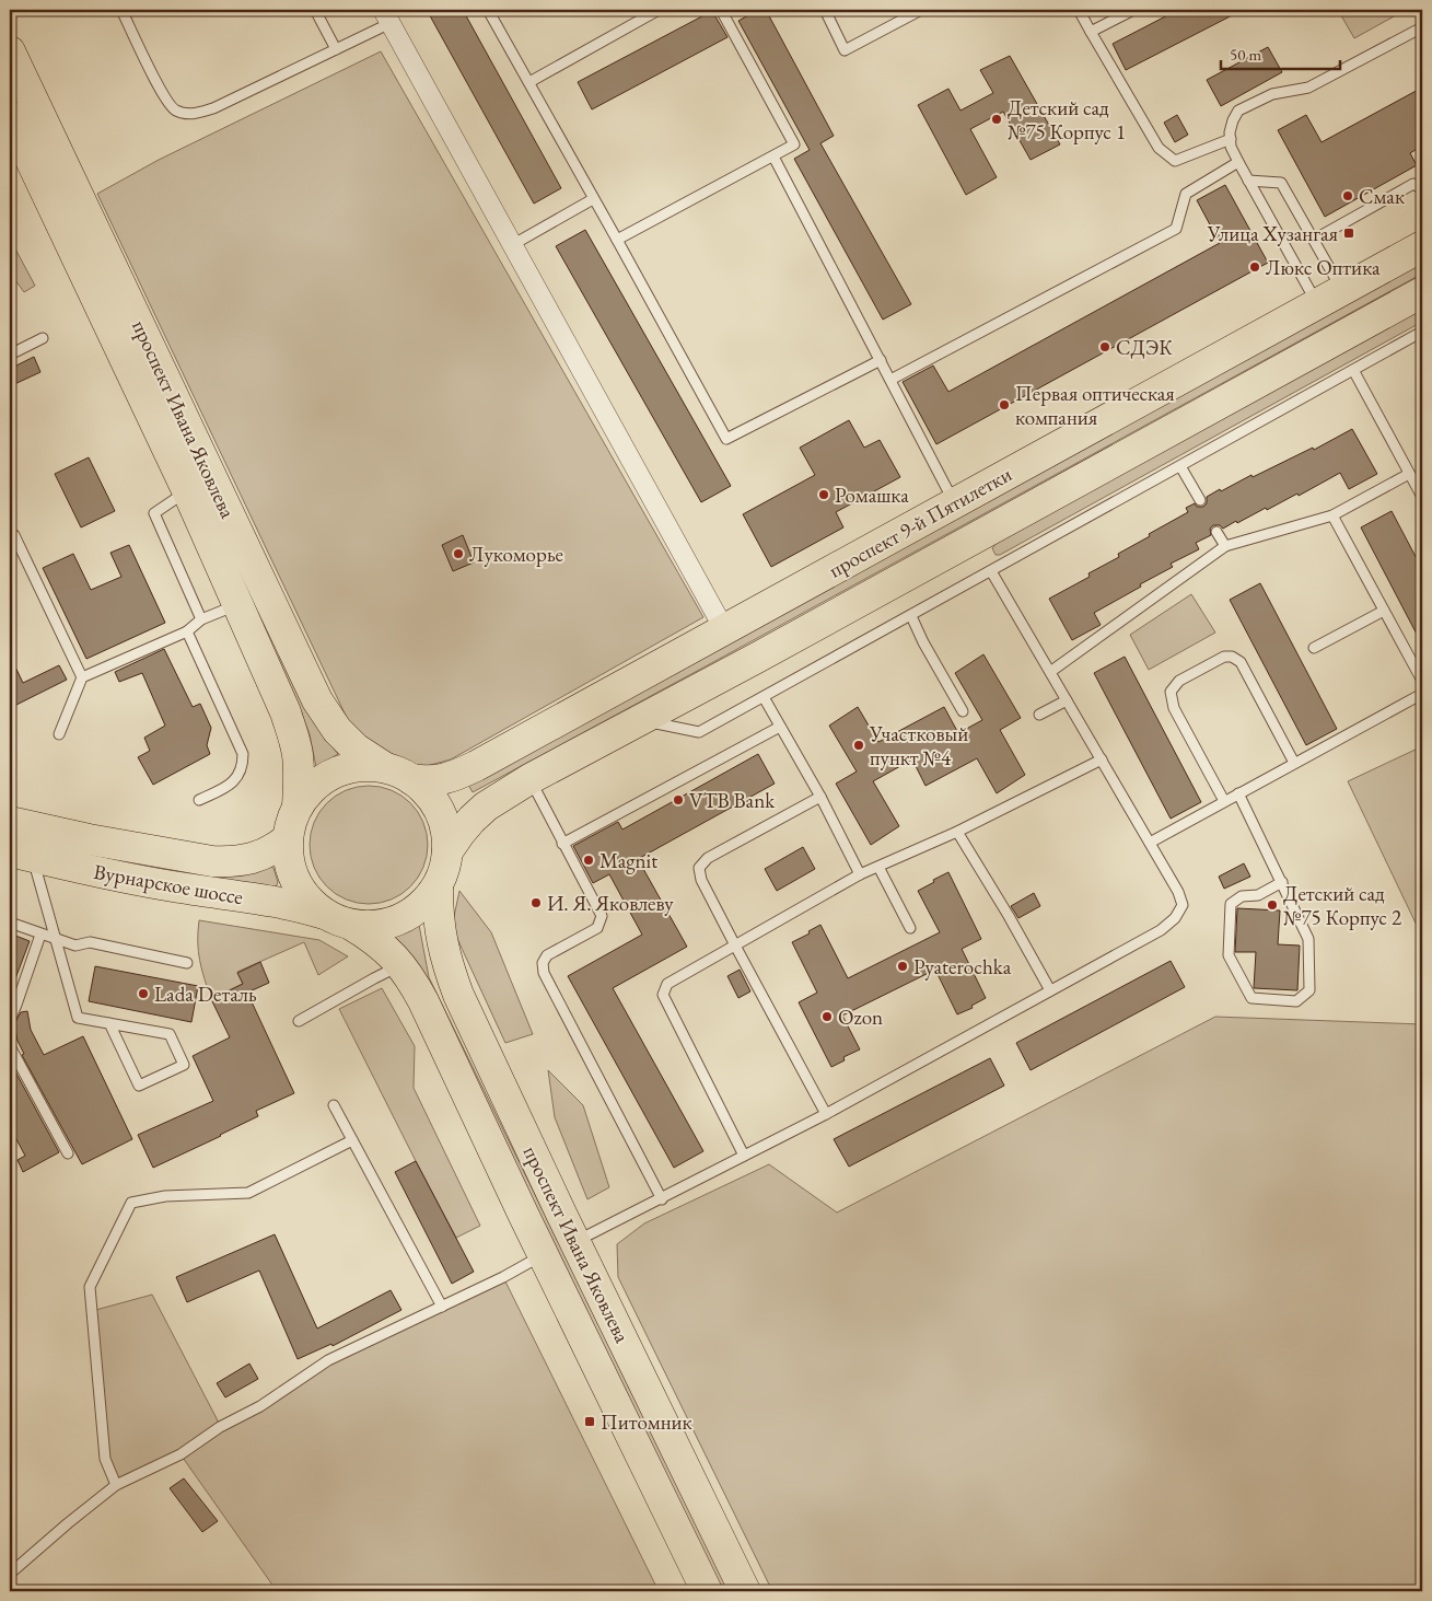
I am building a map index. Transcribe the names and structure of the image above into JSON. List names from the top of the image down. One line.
{"streets":{"main road":["проспект Ивана Яковлева","проспект 9-й Пятилетки","Вурнарское шоссе"]},"crossings":[["проспект Ивана Яковлева","проспект 9-й Пятилетки"],["проспект Ивана Яковлева","Вурнарское шоссе"],["проспект 9-й Пятилетки","Вурнарское шоссе"]],"places":{"other":["Детский сад №75 Корпус 1","Смак","Люкс Оптика","СДЭК","Первая оптическая компания","Ромашка","Лукоморье","Участковый пункт №4","VTB Bank","Magnit","И. Я. Яковлеву","Детский сад №75 Корпус 2","Pyaterochka","Lada Dеталь","Ozon"],"transit":["Улица Хузангая","Питомник"]},"scale_bar":"50 m"}
